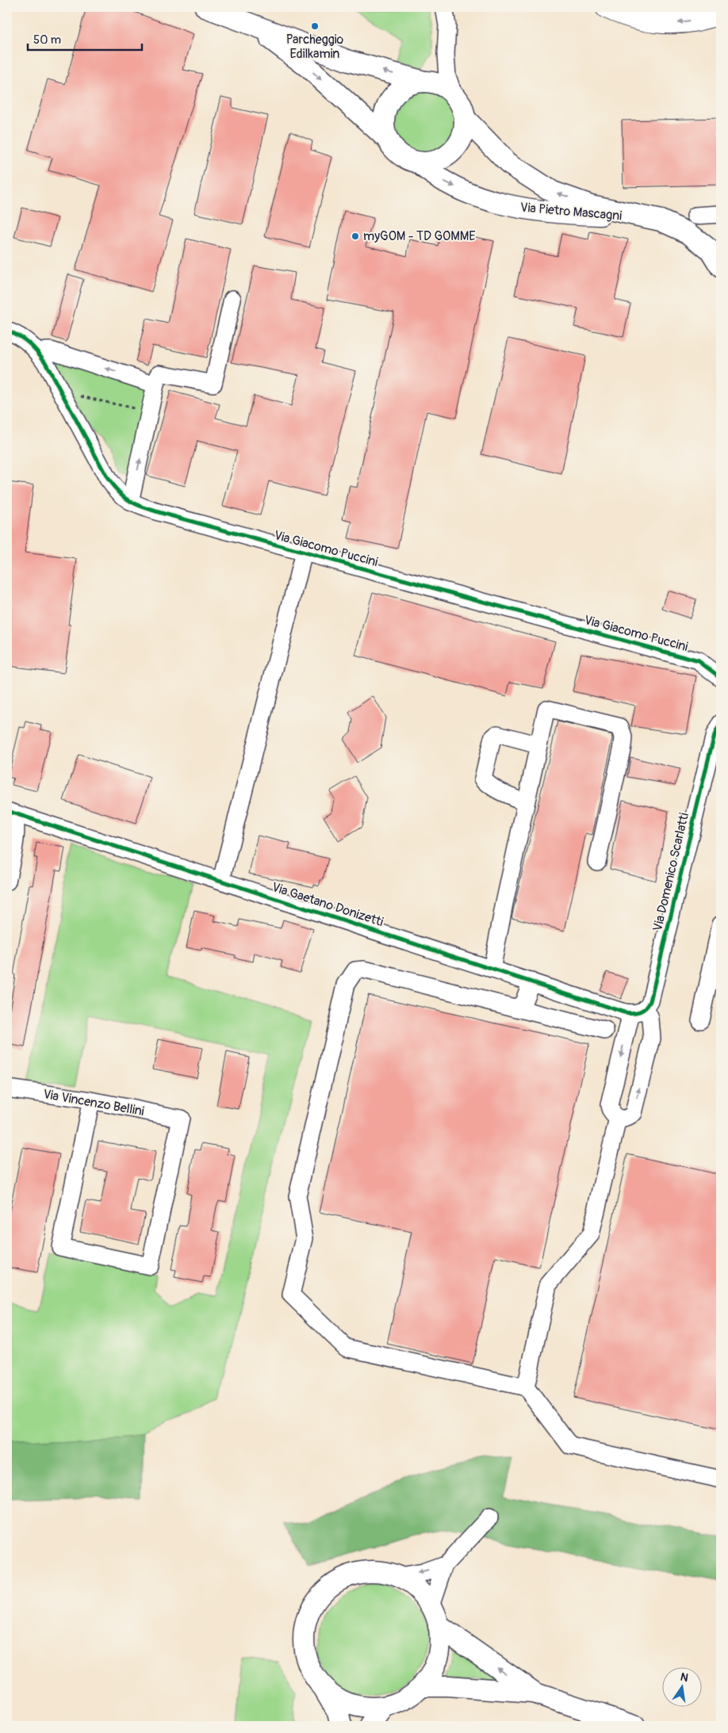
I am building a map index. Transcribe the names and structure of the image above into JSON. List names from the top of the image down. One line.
{"streets":{"main road":["Via Pietro Mascagni"],"street":["Via Giacomo Puccini","Via Domenico Scarlatti","Via Gaetano Donizetti","Via Vincenzo Bellini"]},"crossings":[["Via Domenico Scarlatti","Via Gaetano Donizetti"]],"places":["Parcheggio Edilkamin","myGOM - TD GOMME"],"scale_bar":"50 m","north":"top"}
